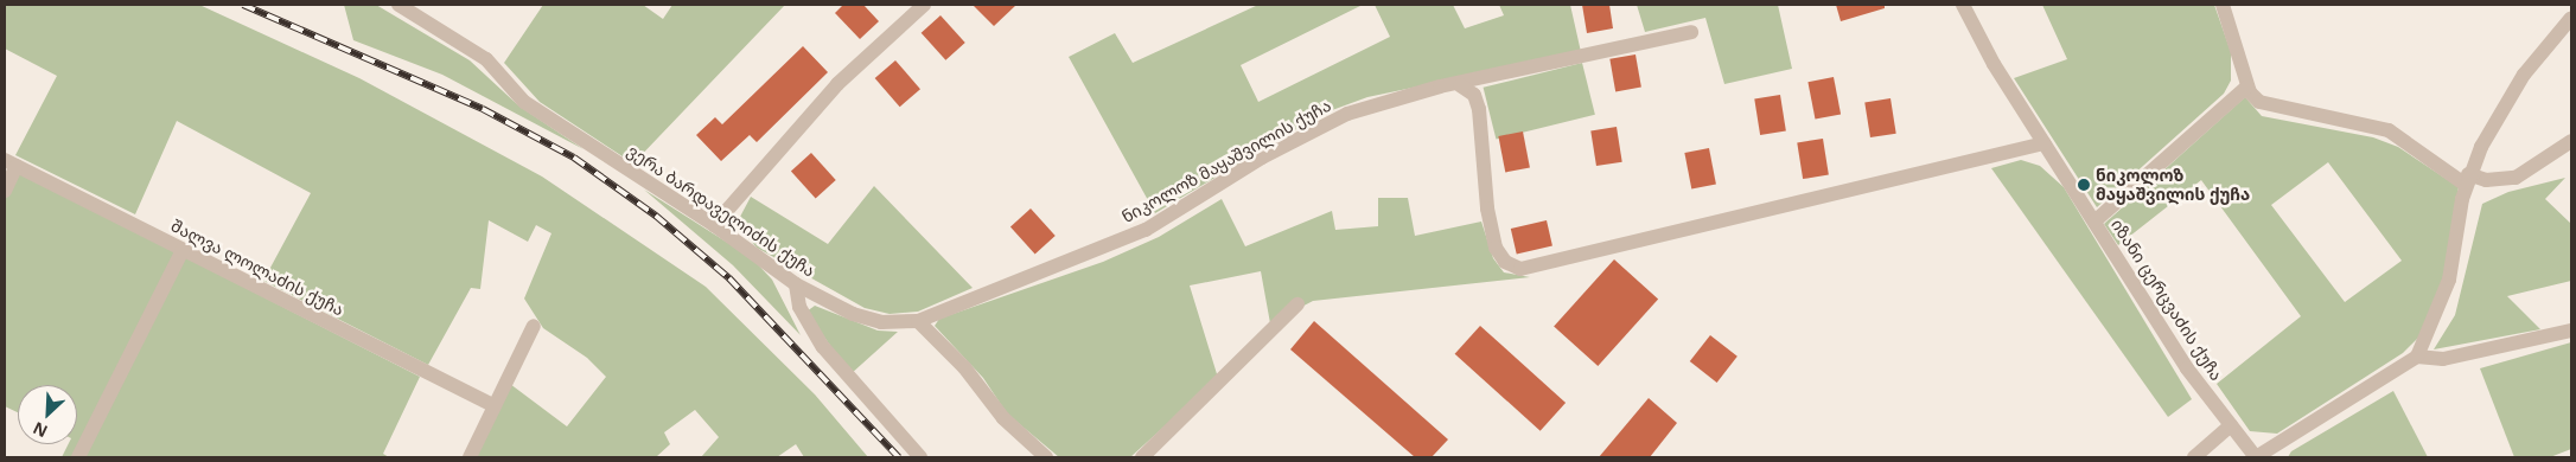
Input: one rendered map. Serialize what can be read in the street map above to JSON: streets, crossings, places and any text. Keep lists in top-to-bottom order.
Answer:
{
  "streets": {
    "street": [
      "ნიკოლოზ მაყაშვილის ქუჩა",
      "ვერა ბარდაველიძის ქუჩა",
      "შალვა ლოლაძის ქუჩა",
      "იზანი ცერცვაძის ქუჩა"
    ]
  },
  "crossings": [
    ["ნიკოლოზ მაყაშვილის ქუჩა", "ვერა ბარდაველიძის ქუჩა"]
  ],
  "places": ["ნიკოლოზ მაყაშვილის ქუჩა"],
  "north": "bottom left"
}
